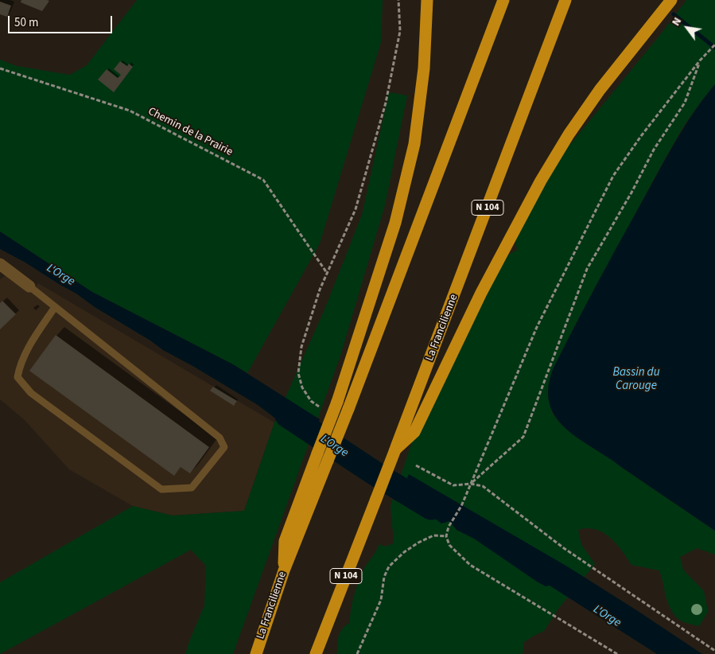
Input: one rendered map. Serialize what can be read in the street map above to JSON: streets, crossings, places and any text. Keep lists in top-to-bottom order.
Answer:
{
  "streets": {
    "highway": ["N 104", "La Francilienne"],
    "path": ["Chemin de la Prairie"]
  },
  "water": ["L'Orge", "Bassin du Carouge"],
  "scale_bar": "50 m",
  "north": "top left"
}
